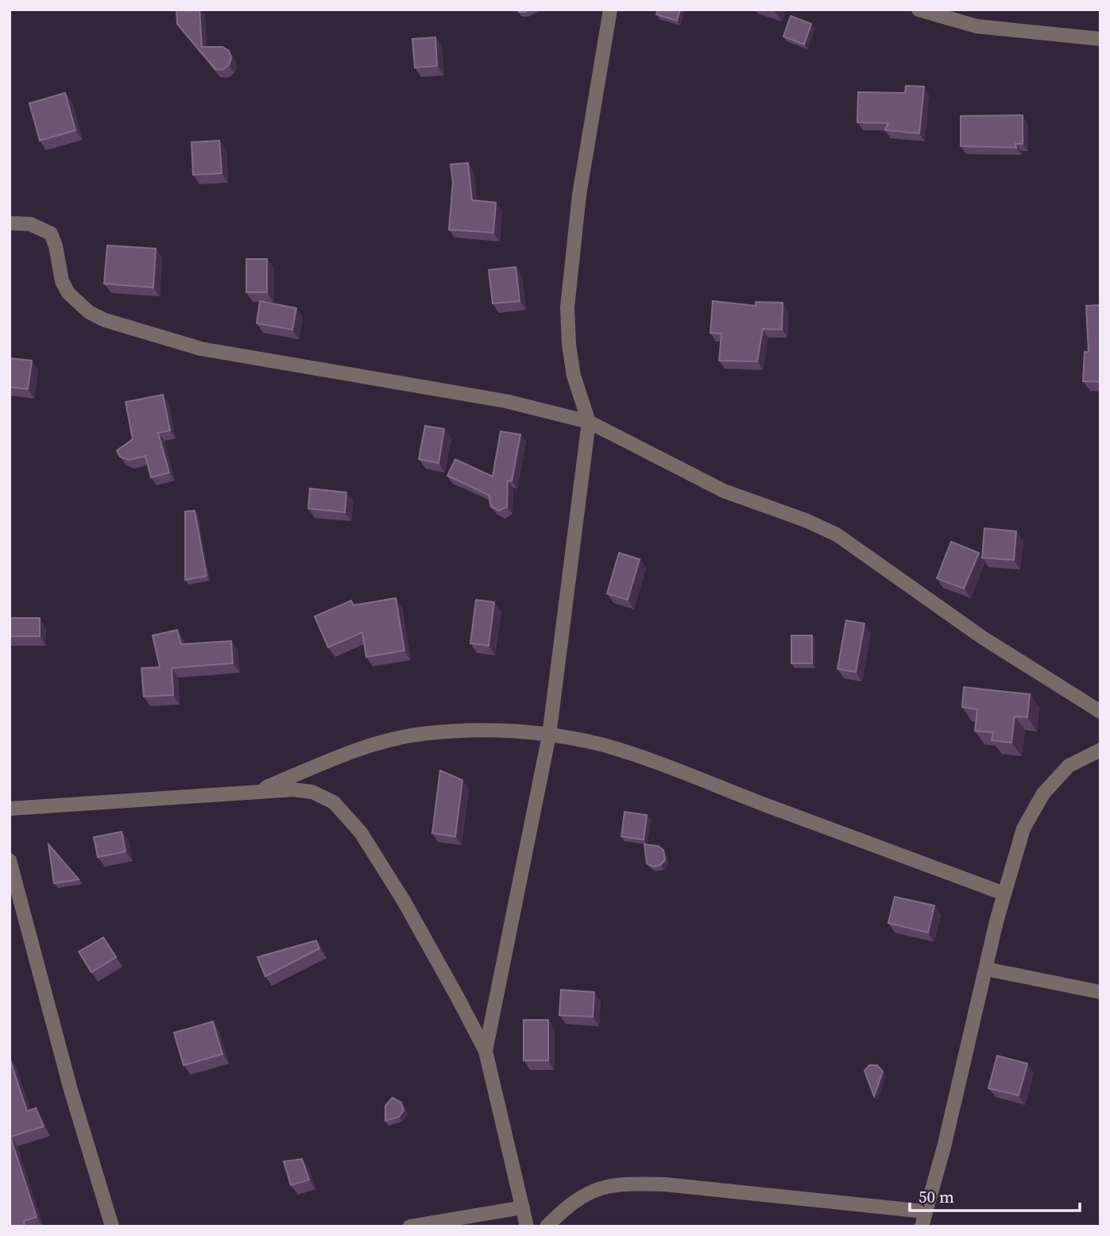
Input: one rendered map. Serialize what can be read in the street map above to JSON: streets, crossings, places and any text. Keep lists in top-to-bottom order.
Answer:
{
  "scale_bar": "50 m"
}
